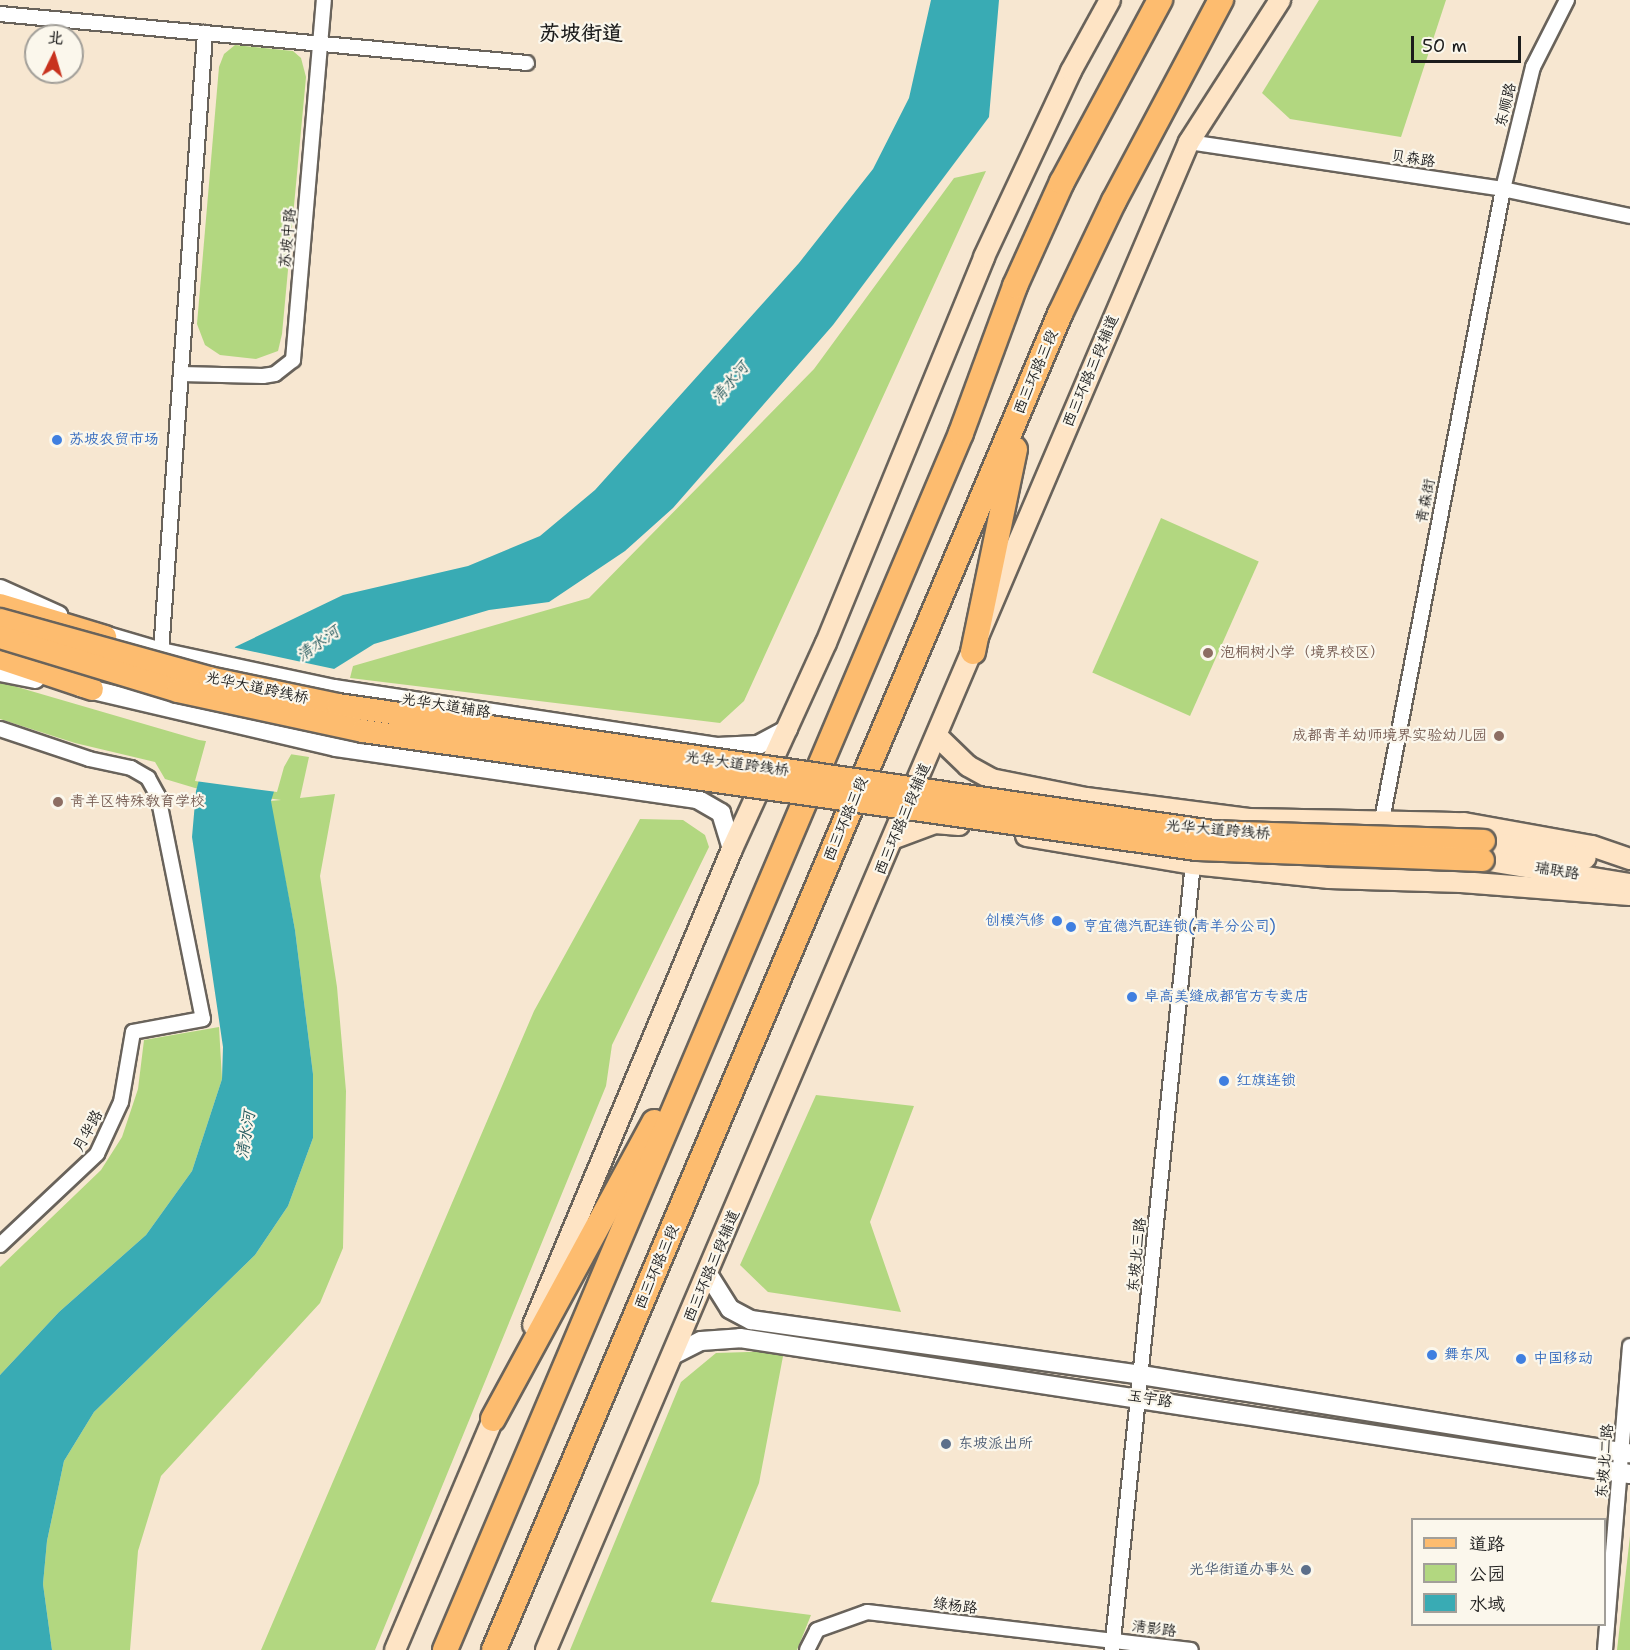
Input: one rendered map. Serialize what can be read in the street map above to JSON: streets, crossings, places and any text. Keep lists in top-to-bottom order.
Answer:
{
  "streets": {
    "highway": ["西三环路三段"],
    "main road": ["西三环路三段辅道", "光华大道跨线桥", "瑞联路"],
    "street": [
      "东顺路",
      "贝森路",
      "苏坡中路",
      "青森街",
      "光华大道辅路",
      "月华路",
      "东坡北三路",
      "玉宇路",
      "东坡北二路",
      "绿杨路",
      "清影路"
    ]
  },
  "crossings": [
    ["东顺路", "贝森路"],
    ["东顺路", "青森街"],
    ["贝森路", "西三环路三段辅道"],
    ["贝森路", "青森街"],
    ["西三环路三段辅道", "玉宇路"],
    ["光华大道跨线桥", "瑞联路"],
    ["东坡北三路", "玉宇路"],
    ["东坡北三路", "绿杨路"],
    ["东坡北三路", "清影路"],
    ["玉宇路", "东坡北二路"],
    ["绿杨路", "清影路"]
  ],
  "districts": ["苏坡街道"],
  "water": ["清水河"],
  "places": [
    "苏坡农贸市场",
    "泡桐树小学（境界校区）",
    "成都青羊幼师境界实验幼儿园",
    "青羊区特殊教育学校",
    "创模汽修",
    "亨宜德汽配连锁(青羊分公司)",
    "卓高美缝成都官方专卖店",
    "红旗连锁",
    "舞东风",
    "中国移动",
    "东坡派出所",
    "光华街道办事处"
  ],
  "legend": ["道路", "公园", "水域"],
  "scale_bar": "50 m",
  "north": "top"
}
